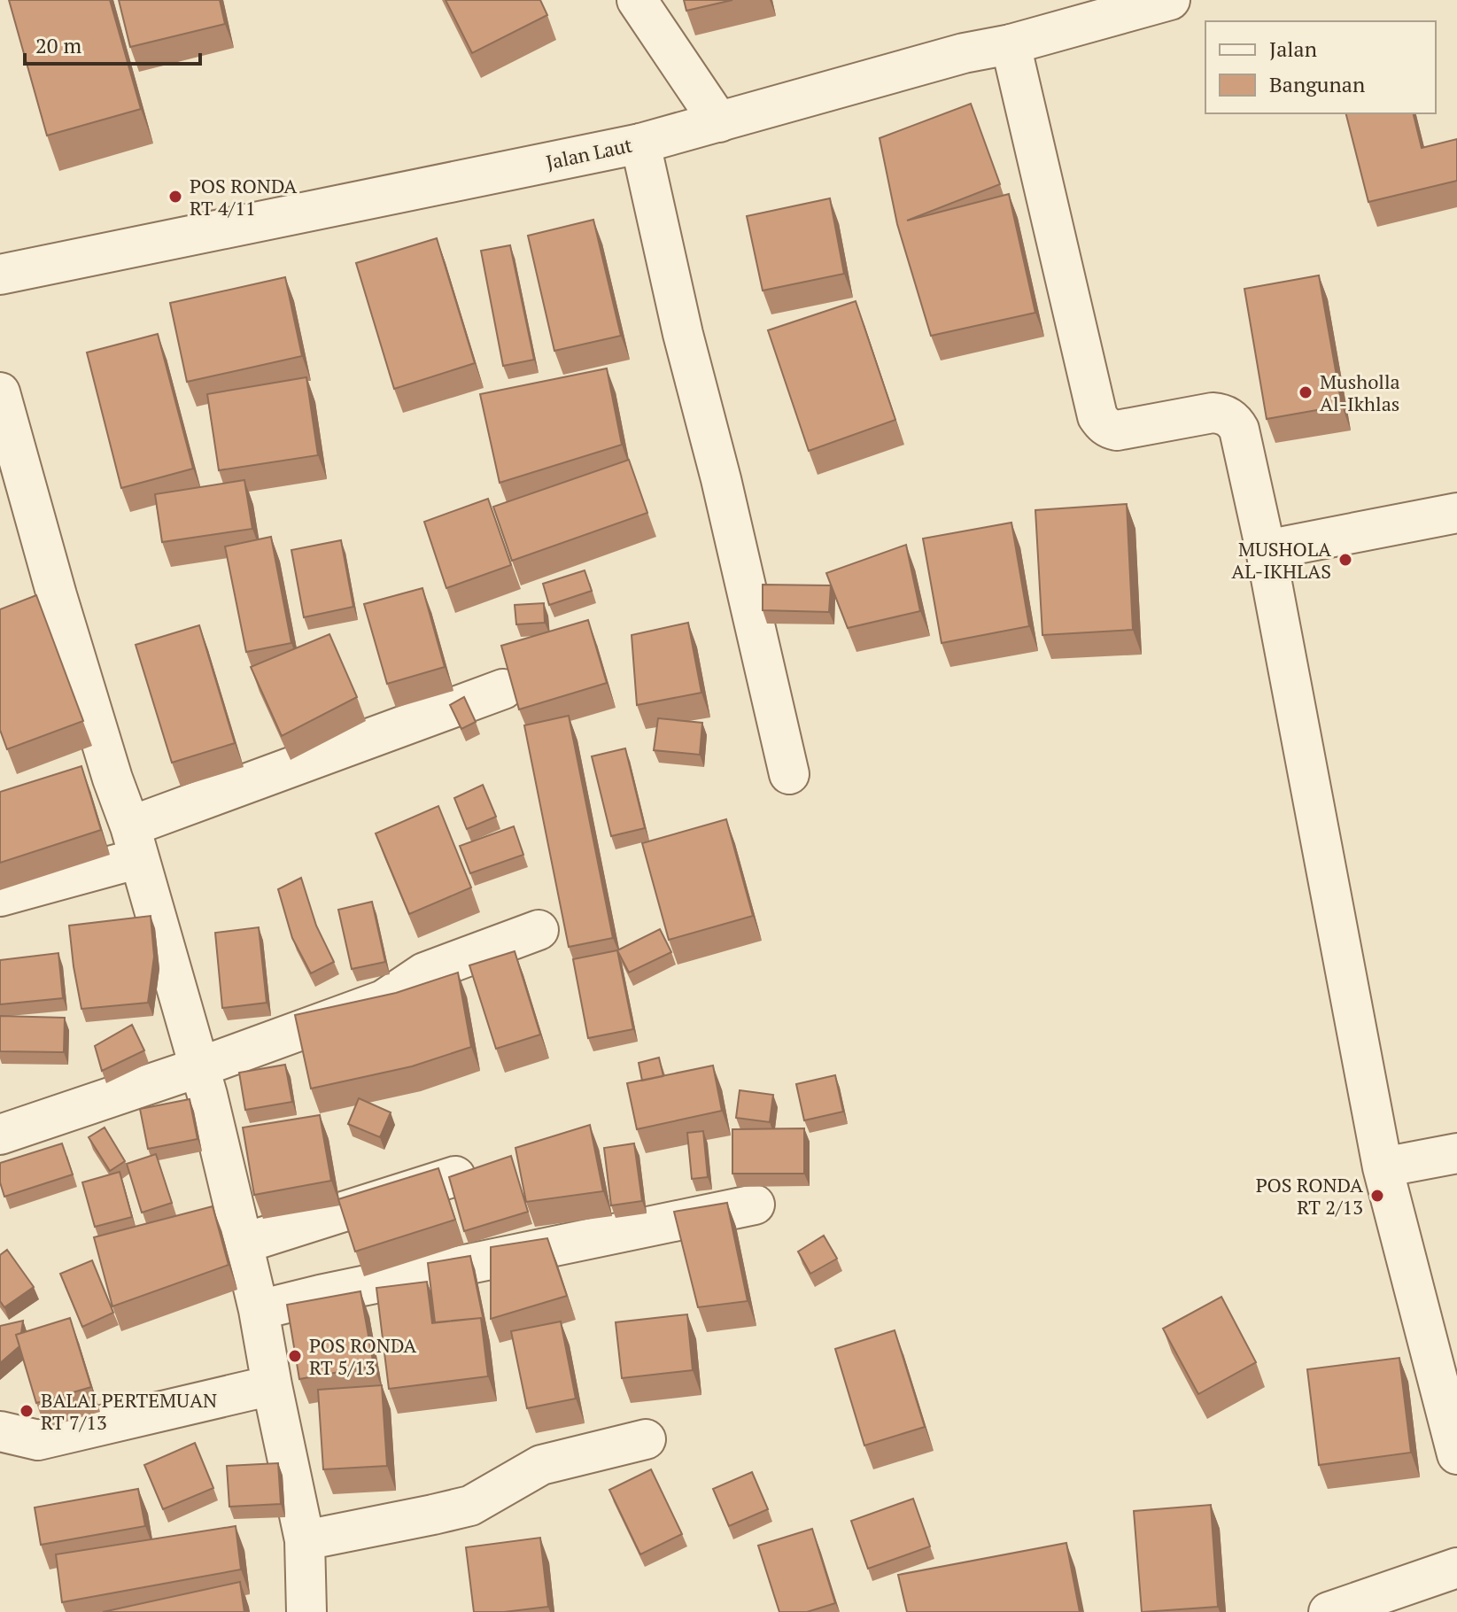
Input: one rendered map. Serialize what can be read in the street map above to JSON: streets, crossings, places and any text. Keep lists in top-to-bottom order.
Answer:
{
  "streets": {
    "street": ["Jalan Laut"]
  },
  "places": [
    "POS RONDA RT 4/11",
    "Musholla Al-Ikhlas",
    "MUSHOLA AL-IKHLAS",
    "POS RONDA RT 2/13",
    "POS RONDA RT 5/13",
    "BALAI PERTEMUAN RT 7/13"
  ],
  "legend": ["Jalan", "Bangunan"],
  "scale_bar": "20 m"
}
